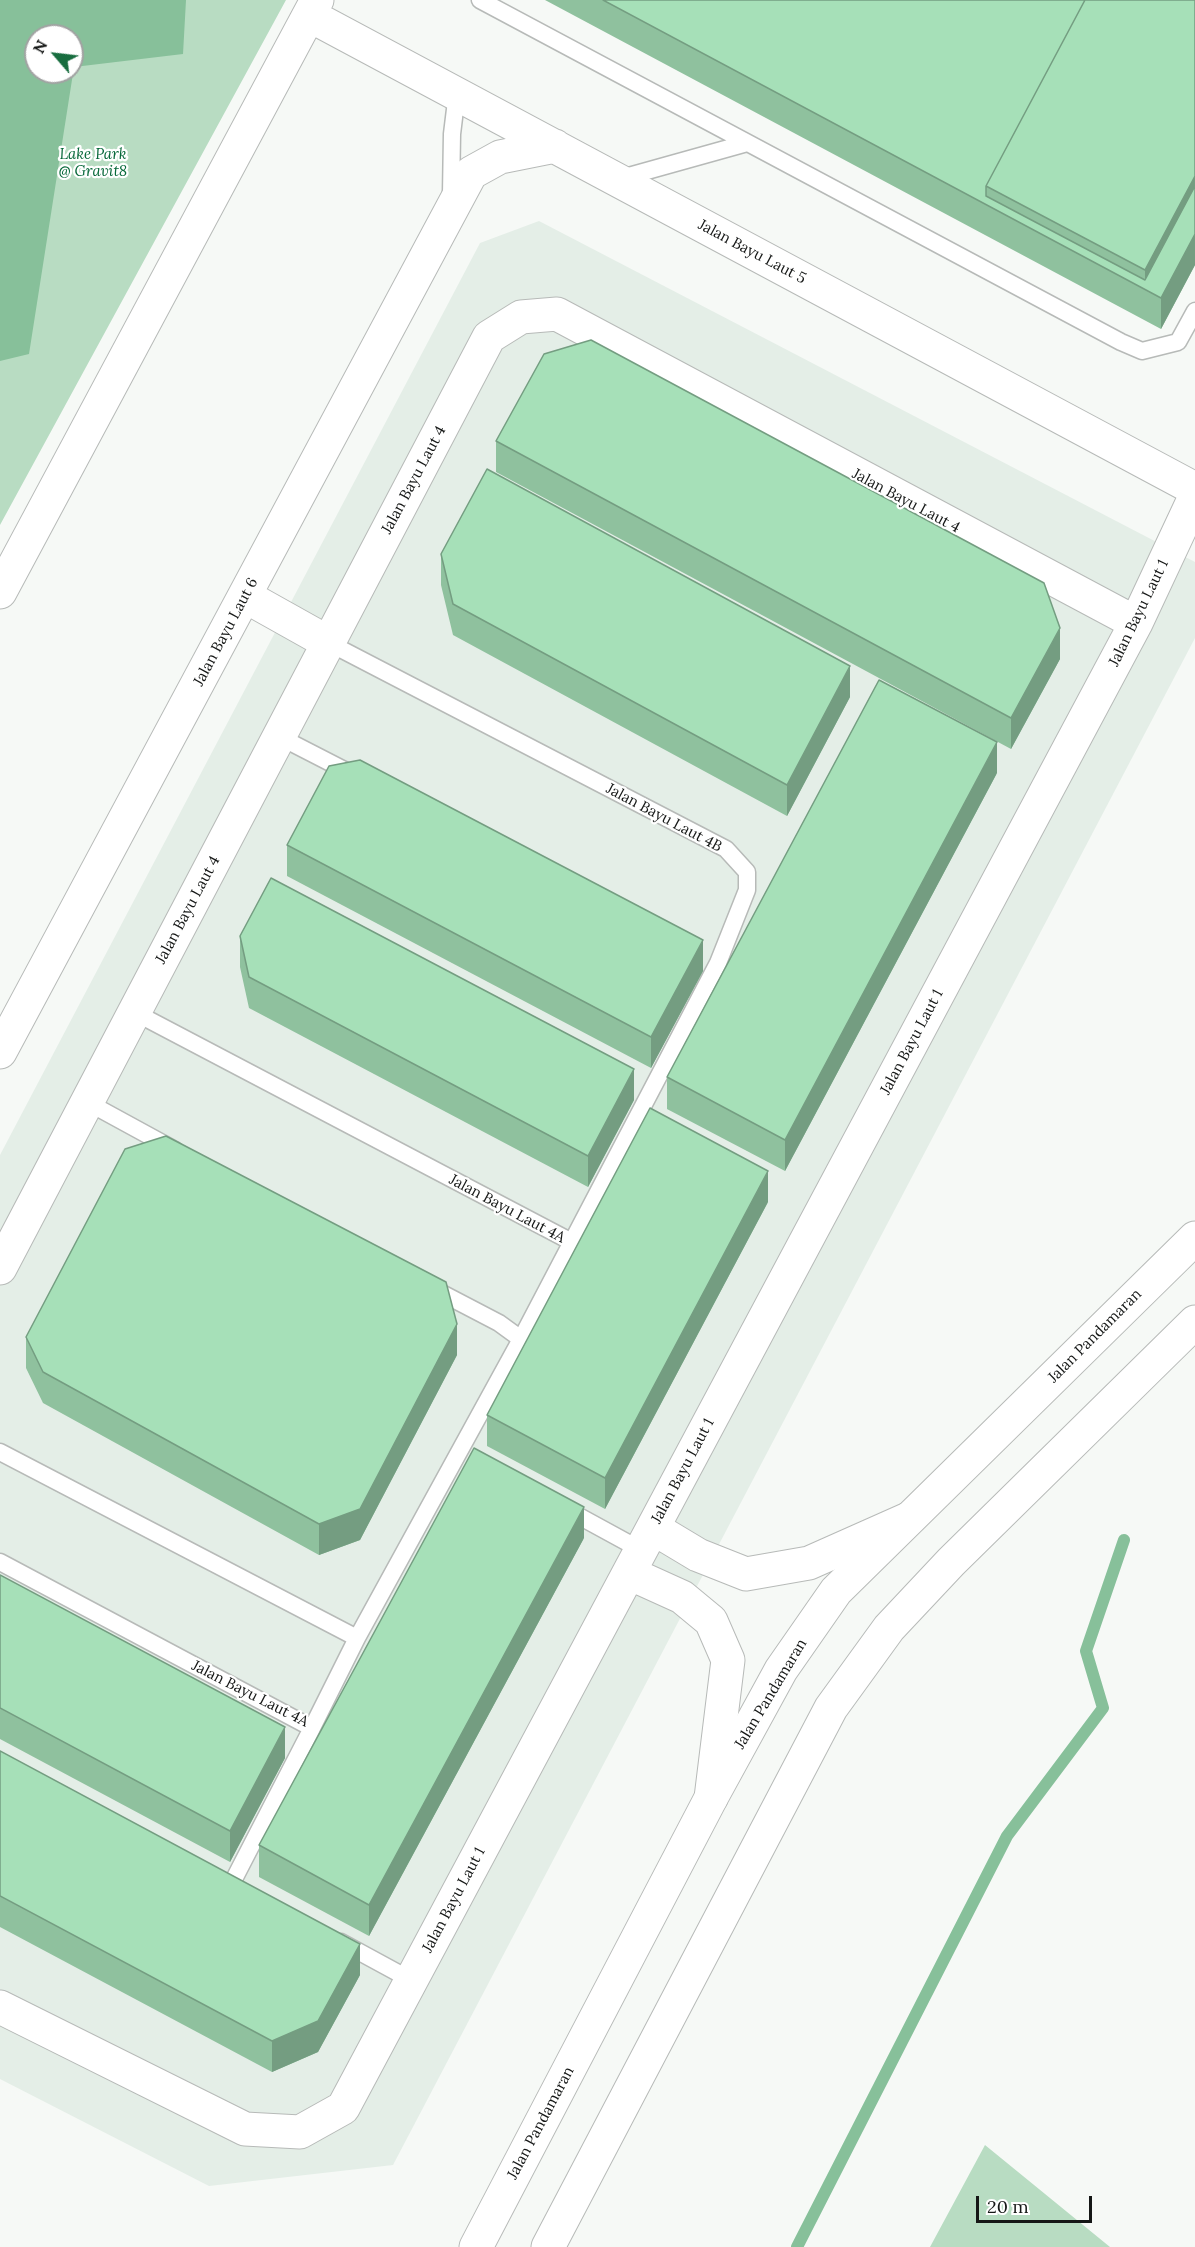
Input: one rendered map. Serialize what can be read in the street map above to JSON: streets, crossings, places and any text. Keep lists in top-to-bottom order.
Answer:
{
  "streets": {
    "street": [
      "Jalan Bayu Laut 5",
      "Jalan Bayu Laut 4",
      "Jalan Bayu Laut 1",
      "Jalan Bayu Laut 6",
      "Jalan Bayu Laut 4B",
      "Jalan Pandamaran"
    ],
    "lane": ["Jalan Bayu Laut 4A"]
  },
  "crossings": [
    ["Jalan Bayu Laut 5", "Jalan Bayu Laut 6"],
    ["Jalan Bayu Laut 4", "Jalan Bayu Laut 1"],
    ["Jalan Bayu Laut 4", "Jalan Bayu Laut 4B"],
    ["Jalan Bayu Laut 4", "Jalan Bayu Laut 4A"],
    ["Jalan Bayu Laut 6", "Jalan Bayu Laut 4B"],
    ["Jalan Bayu Laut 4B", "Jalan Bayu Laut 4A"]
  ],
  "parks": ["Lake Park @ Gravit8"],
  "scale_bar": "20 m",
  "north": "top left"
}
